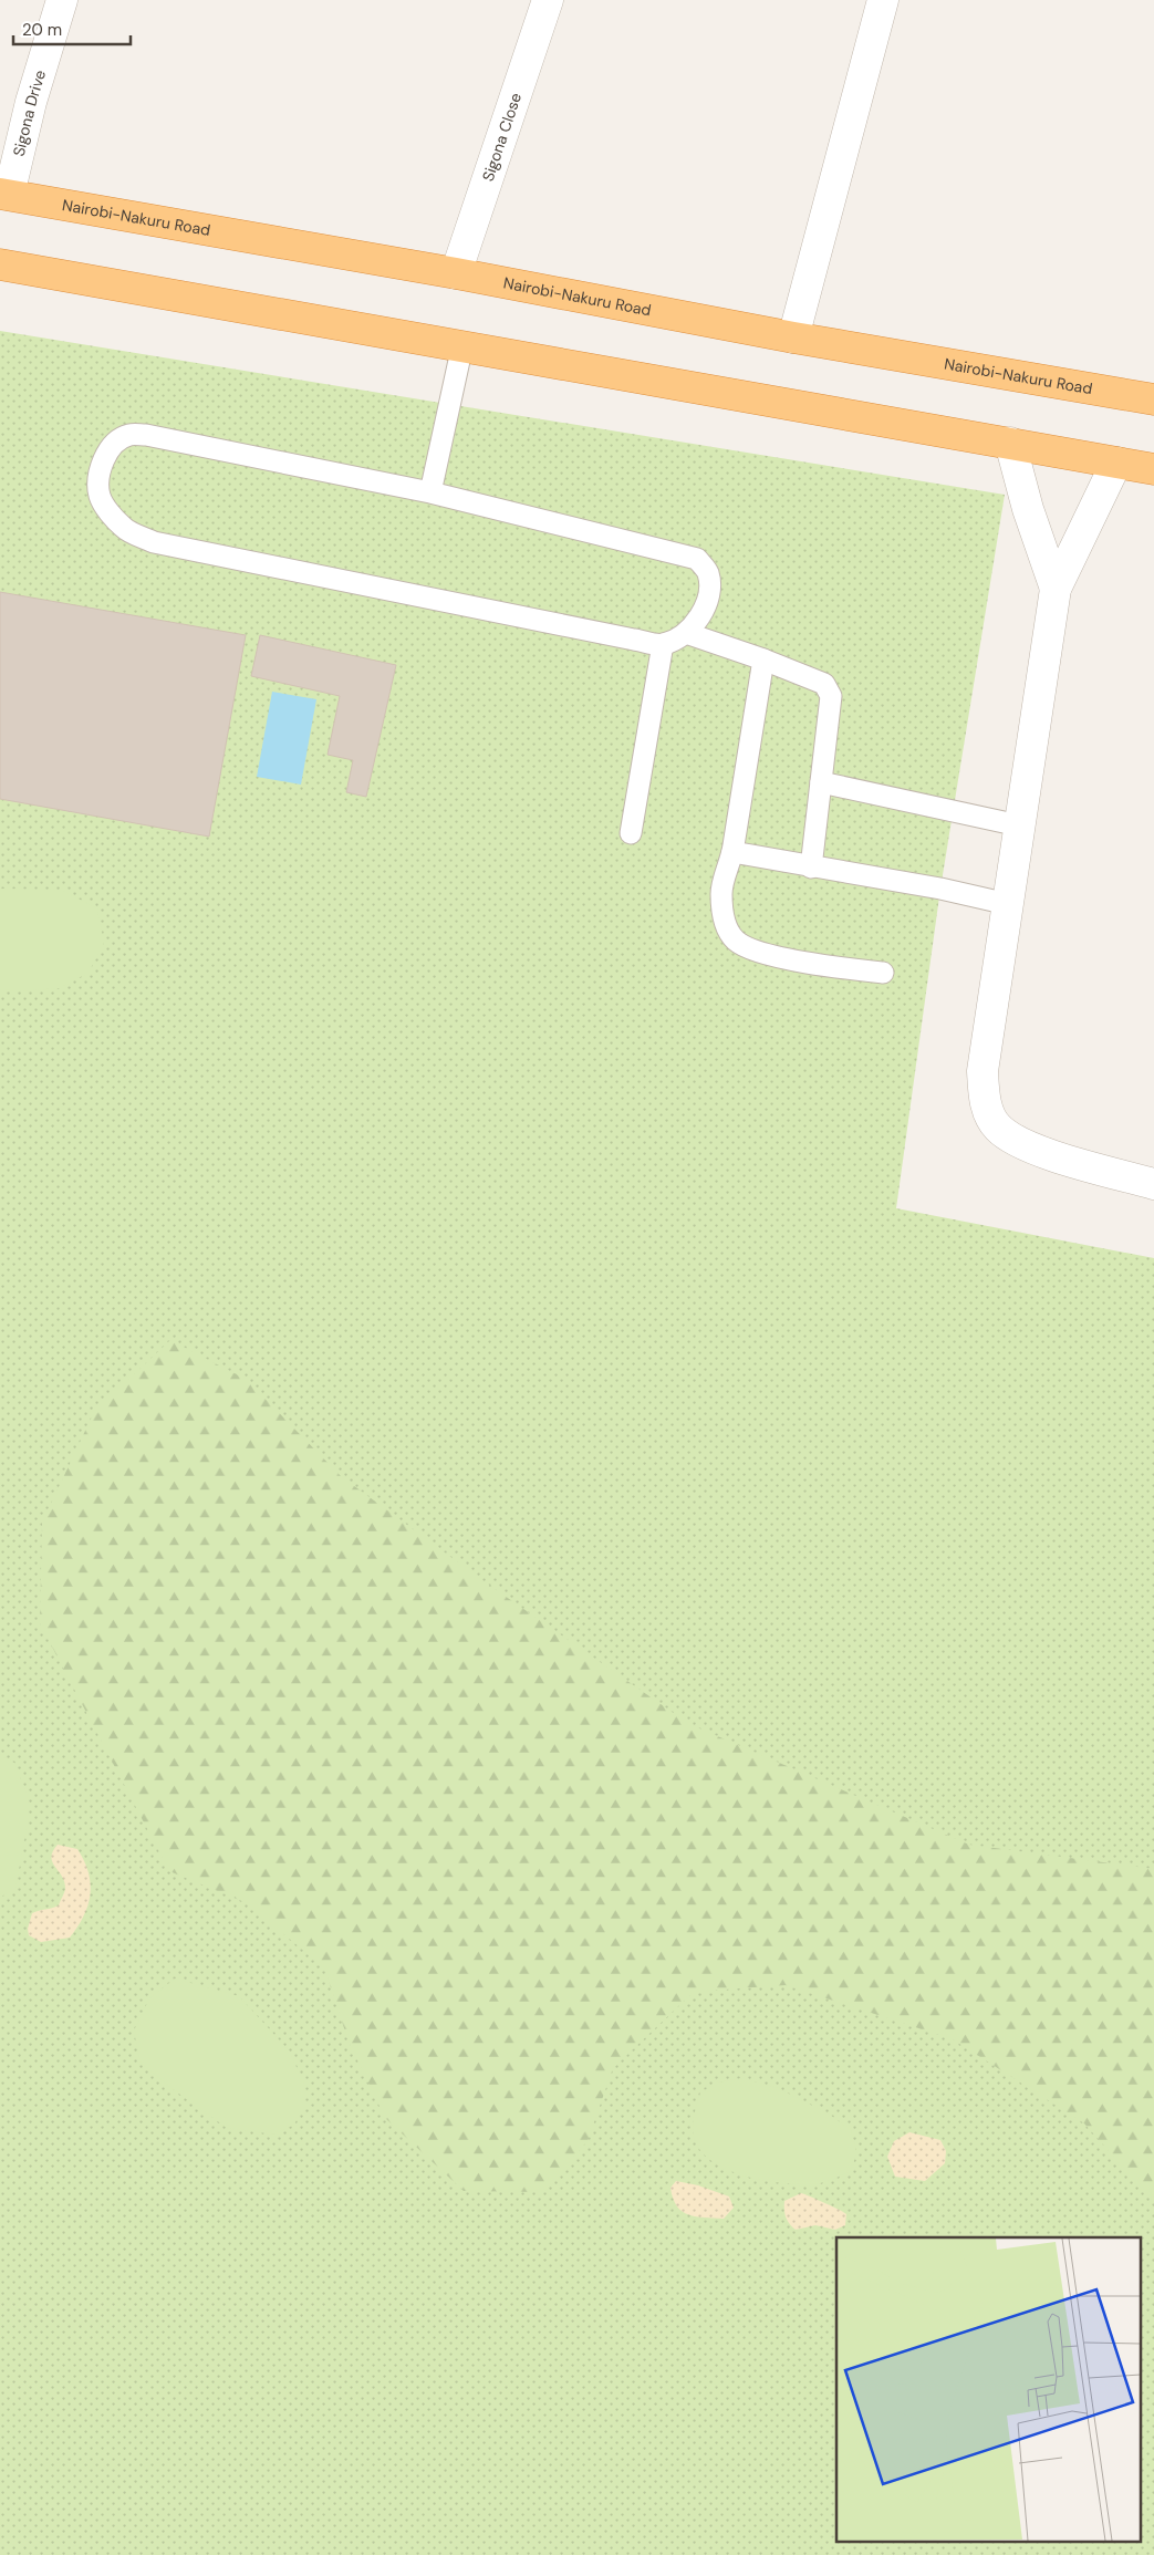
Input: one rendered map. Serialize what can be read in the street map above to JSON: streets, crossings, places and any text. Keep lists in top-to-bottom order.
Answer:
{
  "streets": {
    "highway": ["Nairobi-Nakuru Road"],
    "street": ["Sigona Drive", "Sigona Close"]
  },
  "crossings": [
    ["Sigona Drive", "Nairobi-Nakuru Road"],
    ["Sigona Close", "Nairobi-Nakuru Road"]
  ],
  "scale_bar": "20 m"
}
